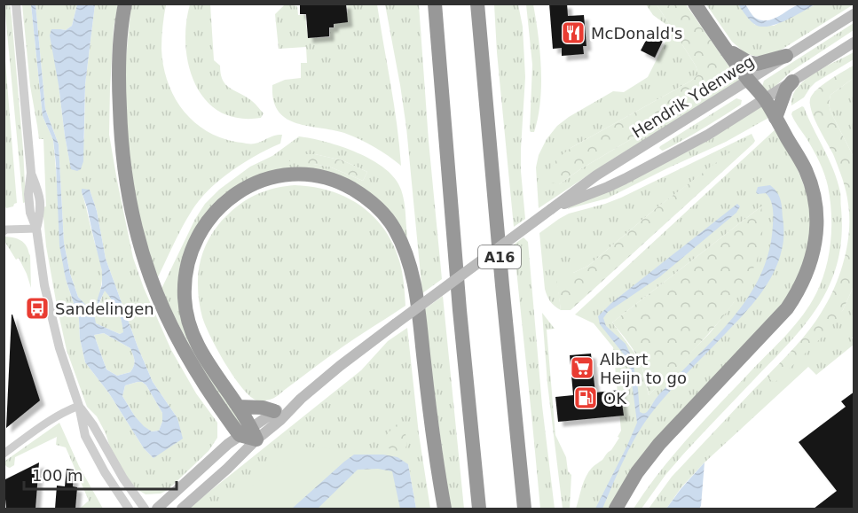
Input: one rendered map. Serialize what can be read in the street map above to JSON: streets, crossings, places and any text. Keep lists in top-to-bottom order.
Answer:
{
  "streets": {
    "highway": ["A16"],
    "main road": ["Hendrik Ydenweg"]
  },
  "places": {
    "restaurant": ["McDonald's"],
    "bus stop": ["Sandelingen"],
    "supermarket": ["Albert Heijn to go"],
    "fuel station": ["OK"]
  },
  "scale_bar": "100 m"
}
